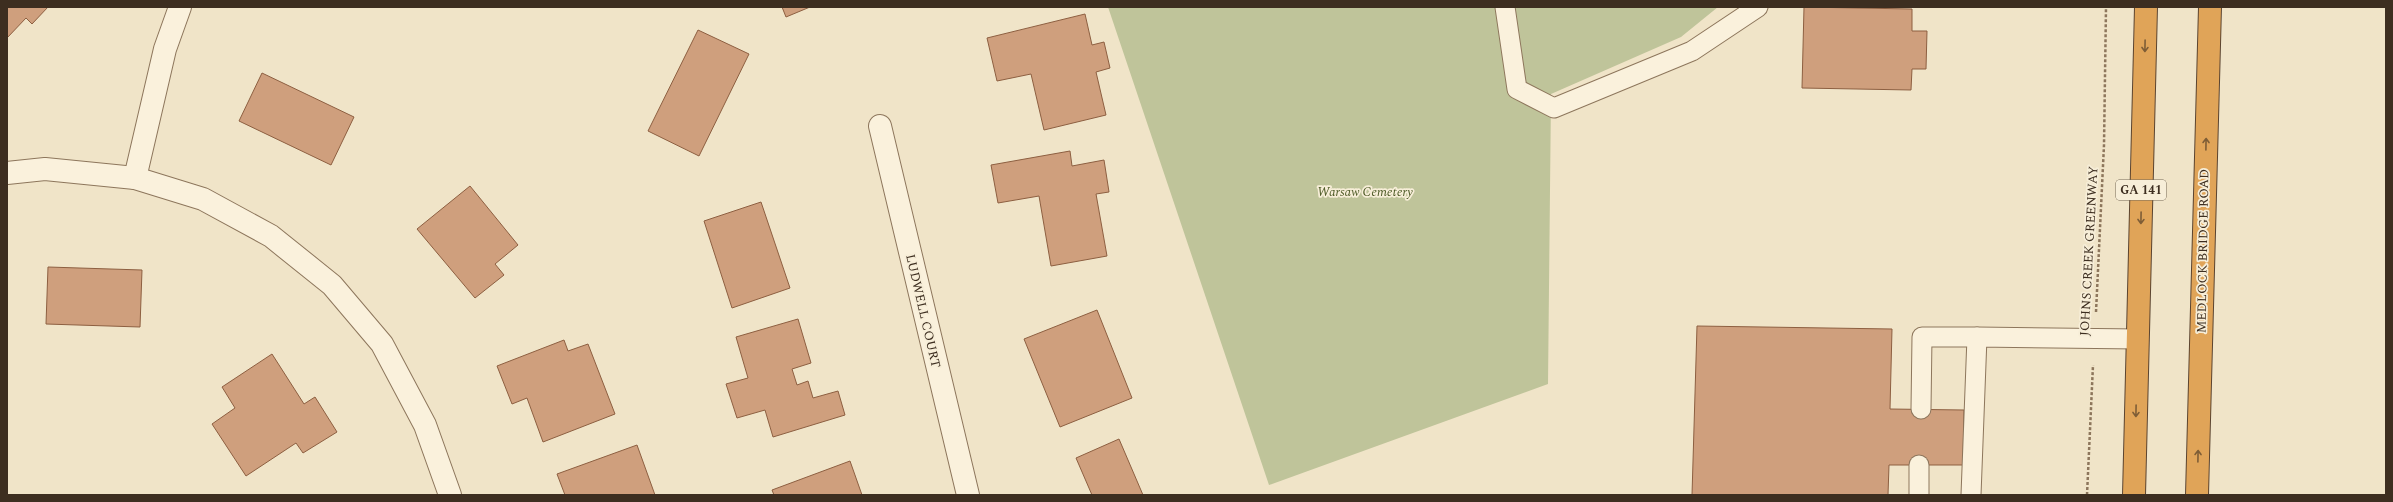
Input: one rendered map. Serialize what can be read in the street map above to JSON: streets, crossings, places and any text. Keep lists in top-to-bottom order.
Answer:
{
  "streets": {
    "highway": ["GA 141", "MEDLOCK BRIDGE ROAD"],
    "street": ["LUDWELL COURT"],
    "path": ["JOHNS CREEK GREENWAY"]
  },
  "parks": ["Warsaw Cemetery"]
}
